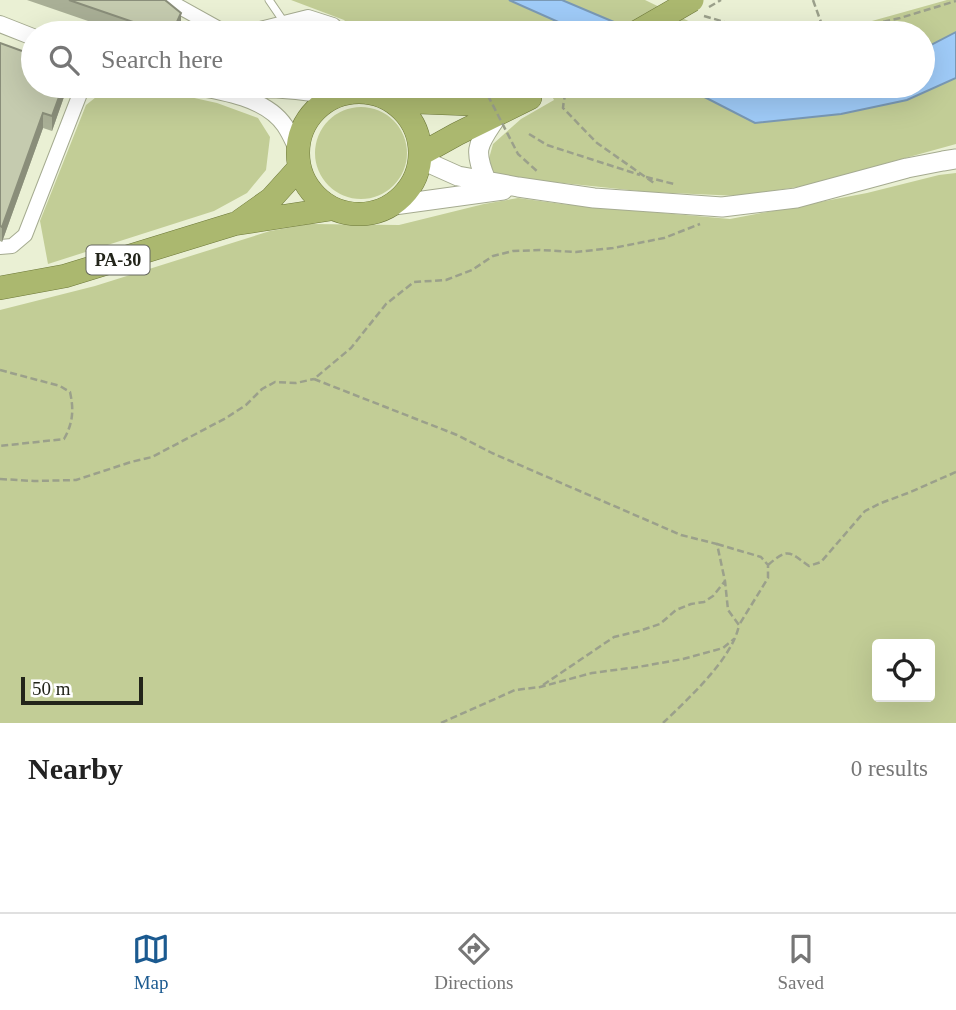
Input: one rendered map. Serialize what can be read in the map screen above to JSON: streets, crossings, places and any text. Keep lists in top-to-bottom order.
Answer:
{
  "streets": {
    "highway": ["PA-30"]
  },
  "scale_bar": "50 m",
  "page": {
    "search": "Search here",
    "scale": "50 m",
    "heading": ["Nearby", "0 results"],
    "nav": ["Map", "Directions", "Saved"]
  }
}
